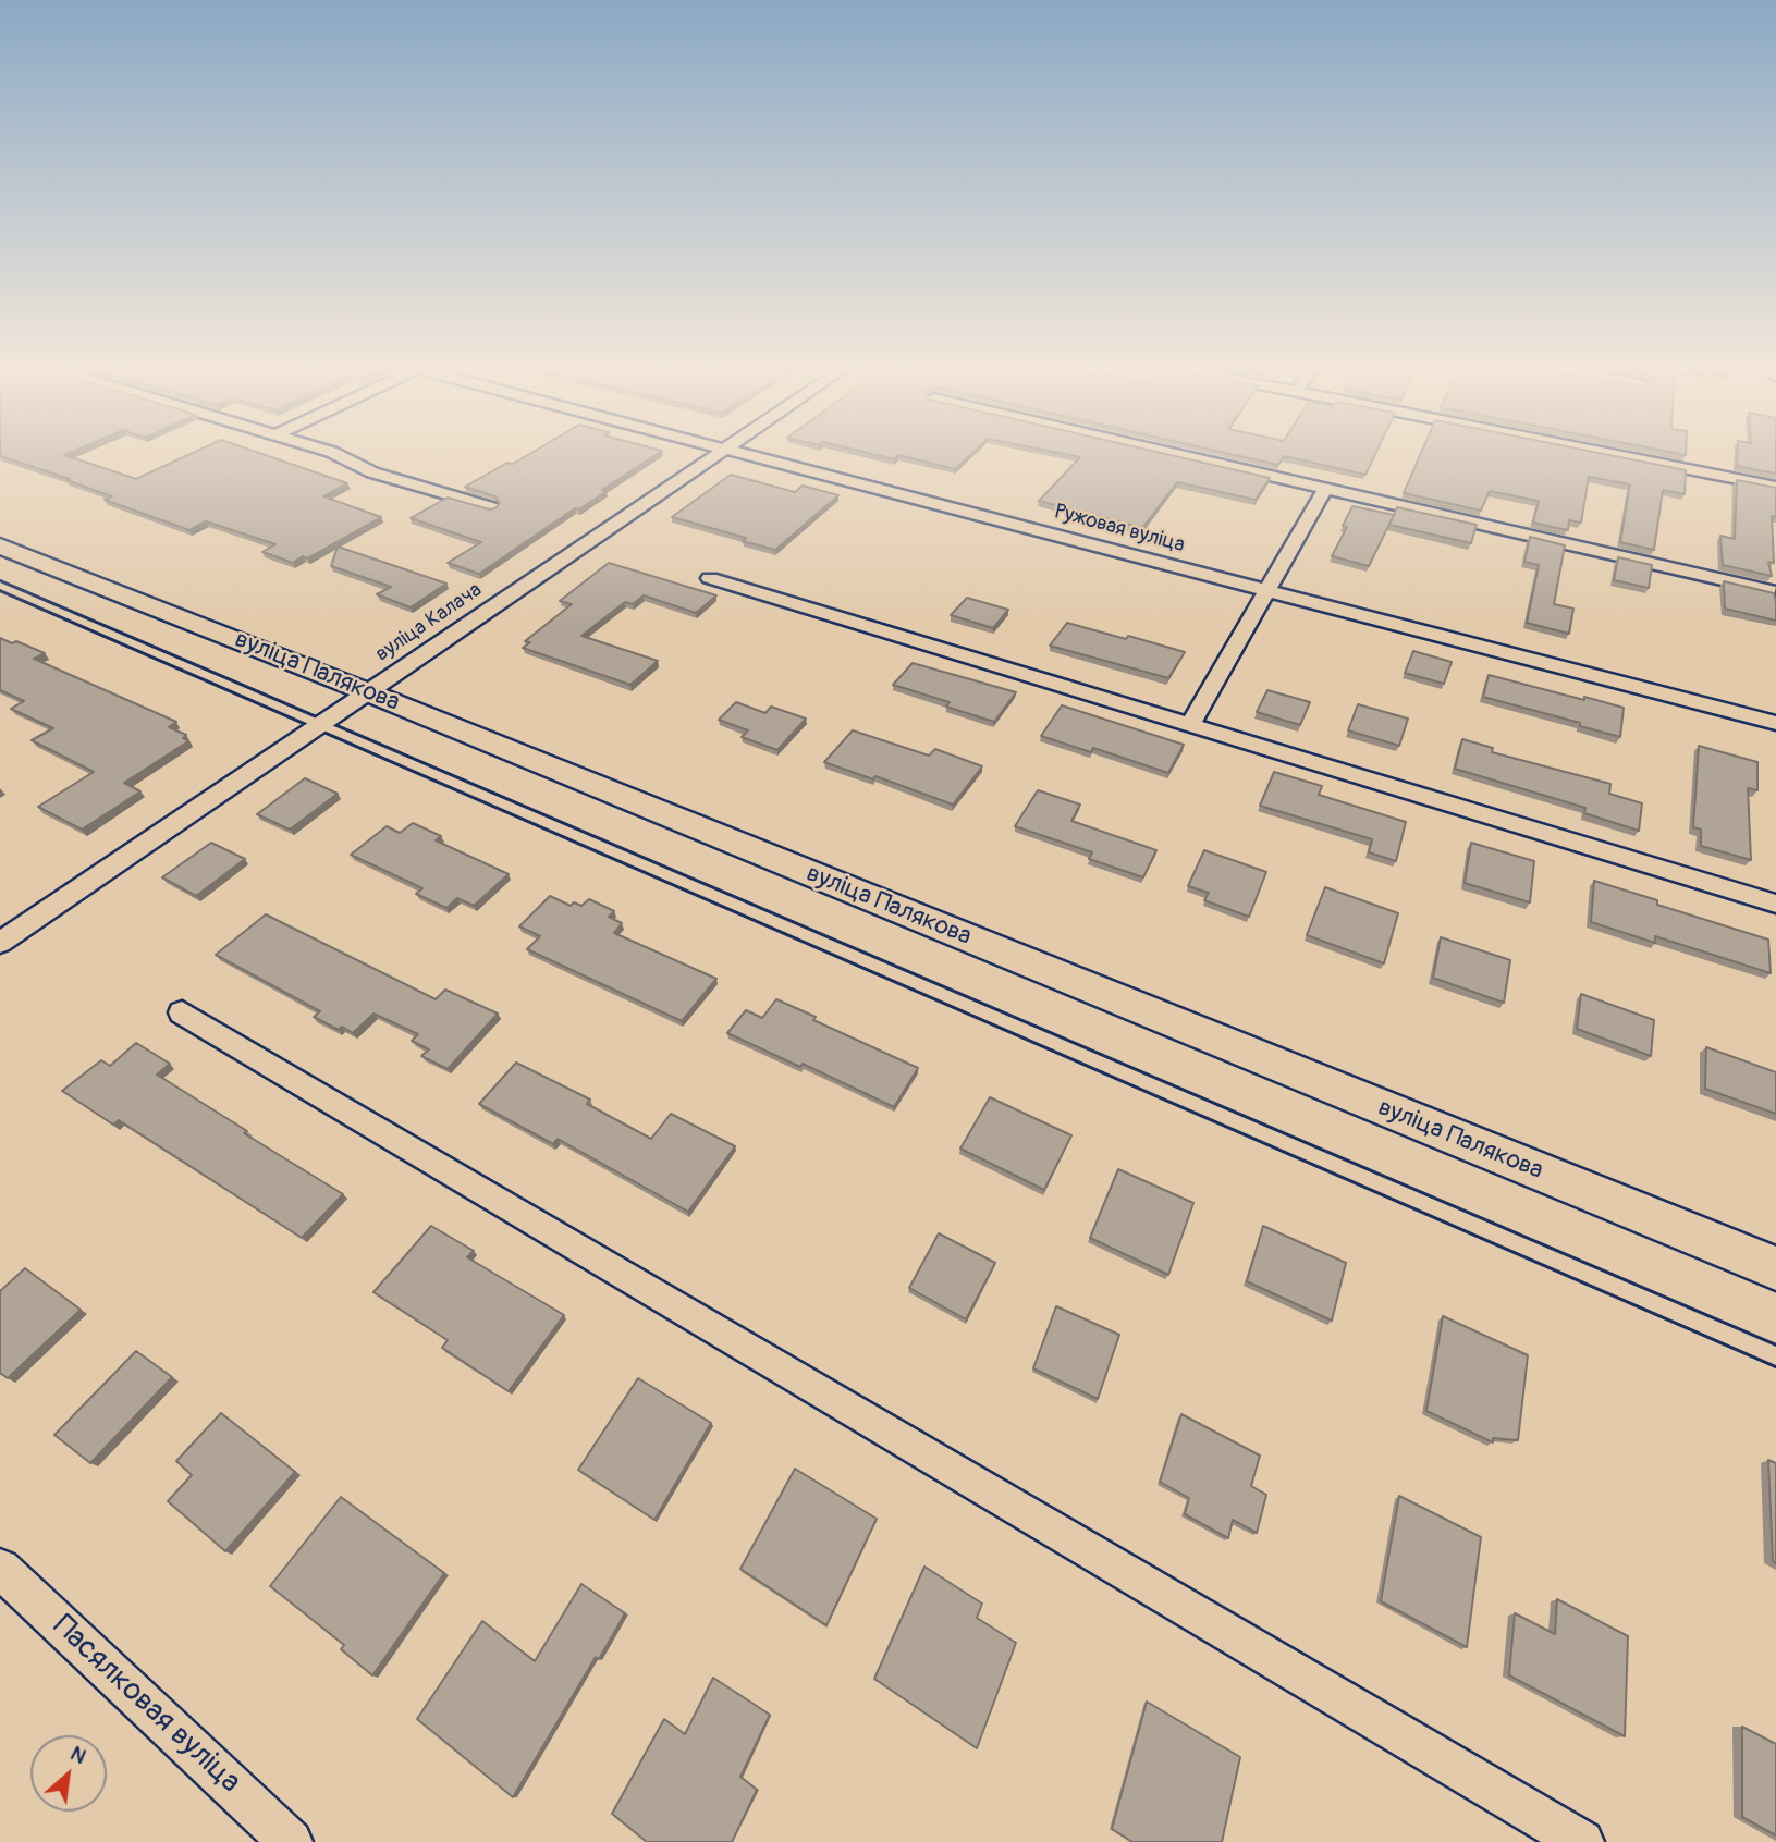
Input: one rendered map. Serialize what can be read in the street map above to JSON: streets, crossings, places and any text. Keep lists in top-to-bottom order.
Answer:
{
  "streets": {
    "street": [
      "Ружовая вуліца",
      "вуліца Калача",
      "вуліца Палякова",
      "Пасялковая вуліца"
    ]
  },
  "crossings": [
    ["вуліца Калача", "вуліца Палякова"]
  ],
  "north": "top right"
}
